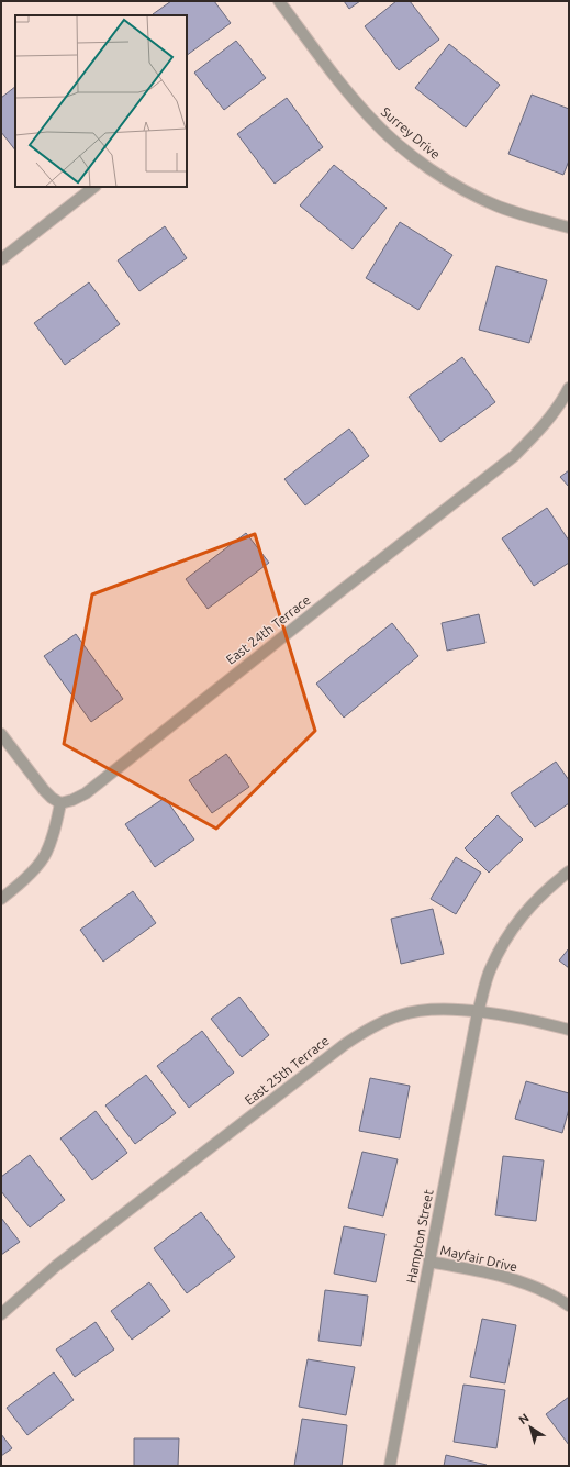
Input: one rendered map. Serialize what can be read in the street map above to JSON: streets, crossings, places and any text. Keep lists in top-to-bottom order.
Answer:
{
  "streets": {
    "street": [
      "Surrey Drive",
      "East 24th Terrace",
      "East 25th Terrace",
      "Hampton Street",
      "Mayfair Drive"
    ]
  },
  "crossings": [
    ["East 25th Terrace", "Hampton Street"],
    ["Hampton Street", "Mayfair Drive"]
  ],
  "north": "top left"
}
